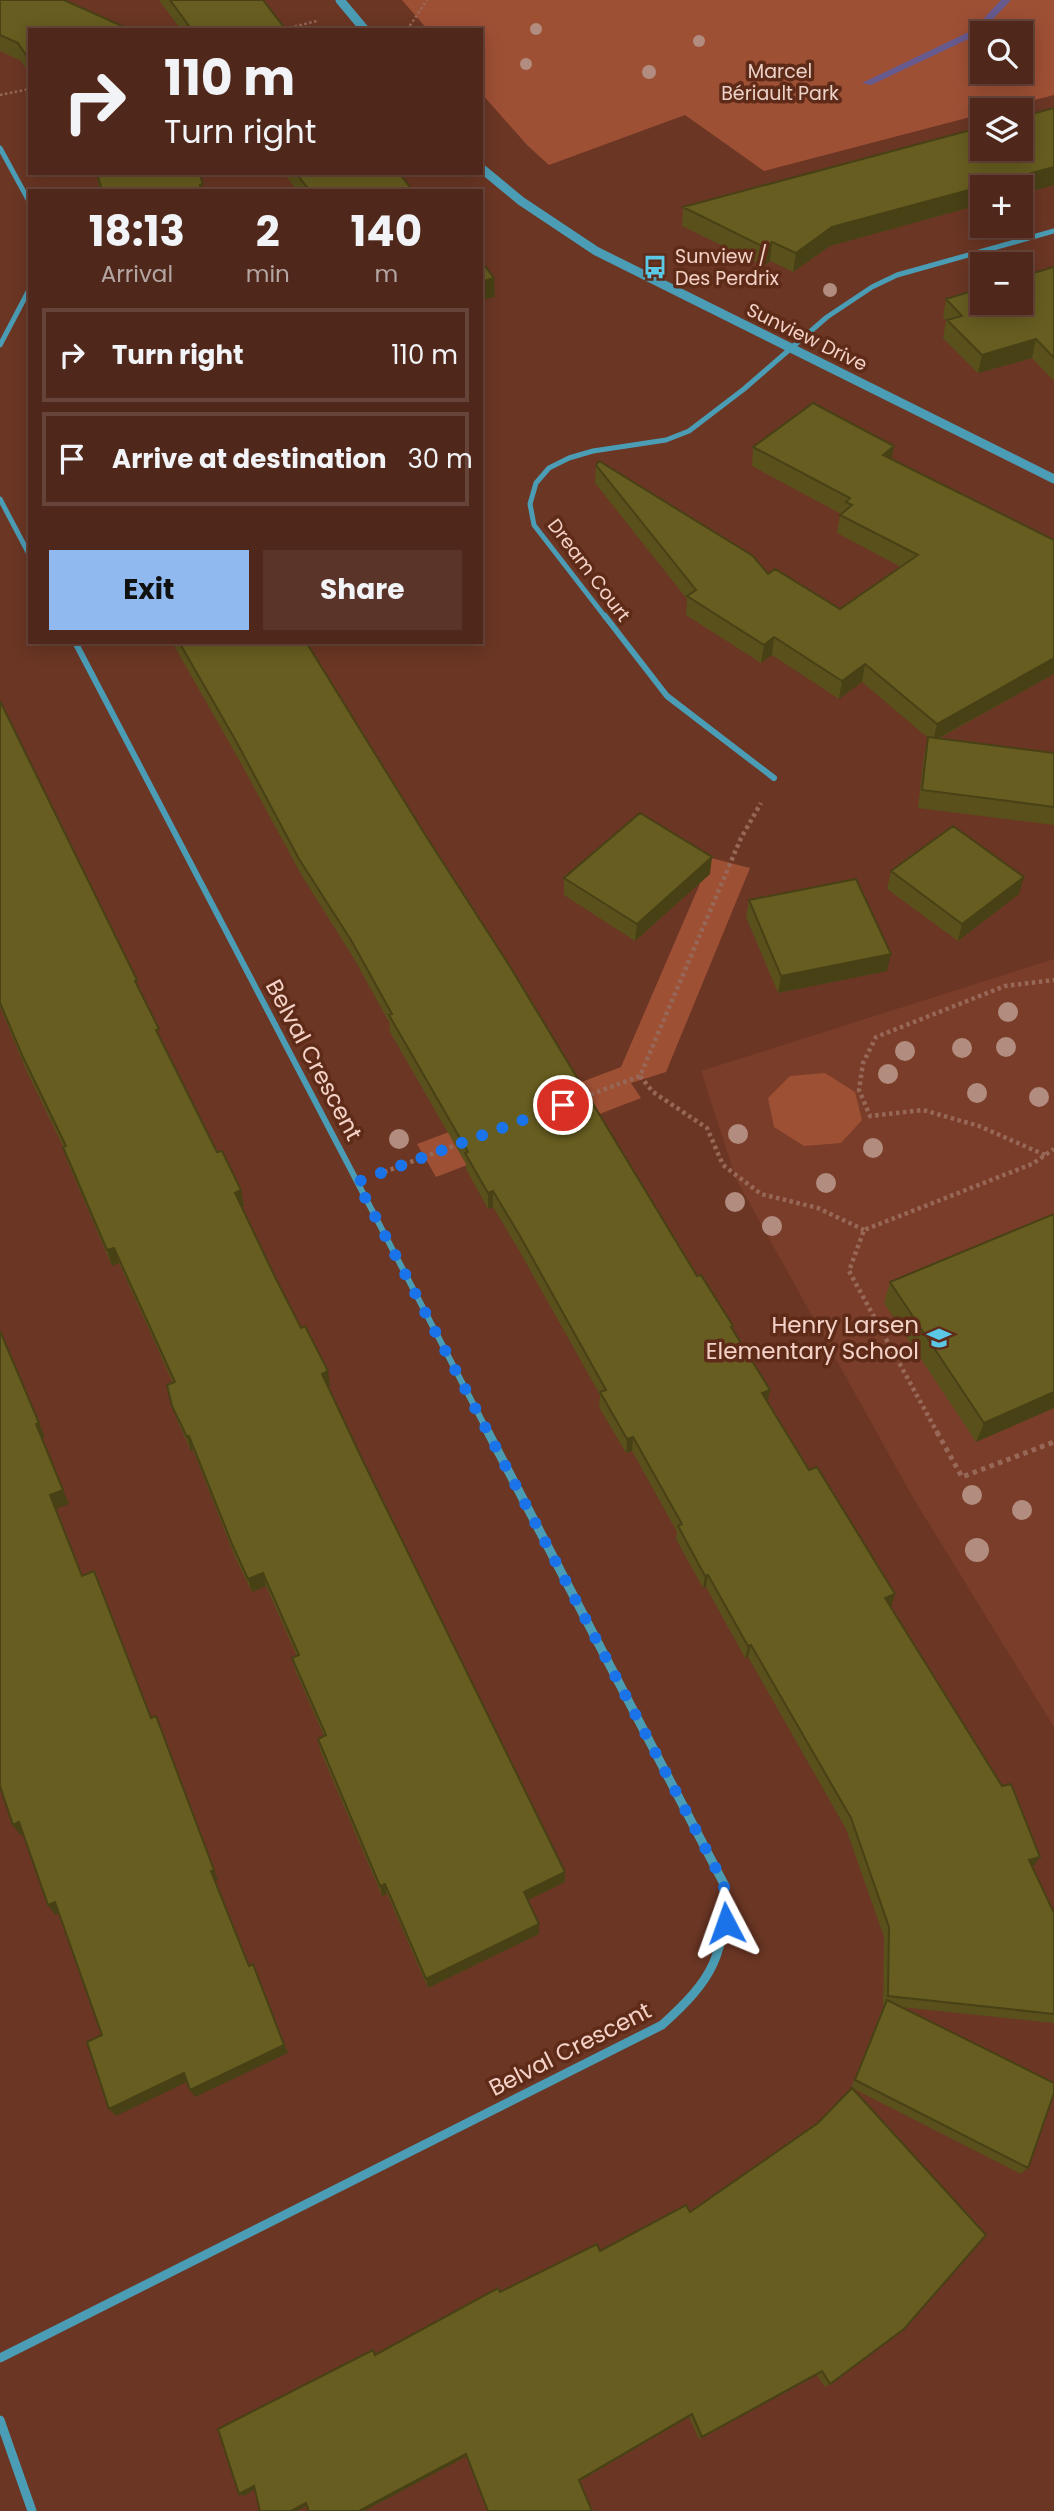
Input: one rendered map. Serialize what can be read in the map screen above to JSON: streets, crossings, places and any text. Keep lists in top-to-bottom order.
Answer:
{
  "streets": {
    "street": ["Sunview Drive", "Dream Court", "Belval Crescent"]
  },
  "crossings": [
    ["Sunview Drive", "Dream Court"]
  ],
  "parks": ["Marcel Bériault Park"],
  "places": {
    "bus stop": ["Sunview / Des Perdrix"],
    "school or university": ["Henry Larsen Elementary School"]
  },
  "page": {
    "map_buttons": ["+", "−"],
    "turn": ["110 m", "Turn right"],
    "eta": [
      "18:13",
      "Arrival",
      "2",
      "min",
      "140",
      "m"
    ],
    "list": [
      {
        "name": "Turn right",
        "value": "110 m"
      },
      {
        "name": "Arrive at destination",
        "value": "30 m"
      }
    ],
    "buttons": ["Exit", "Share"]
  }
}
